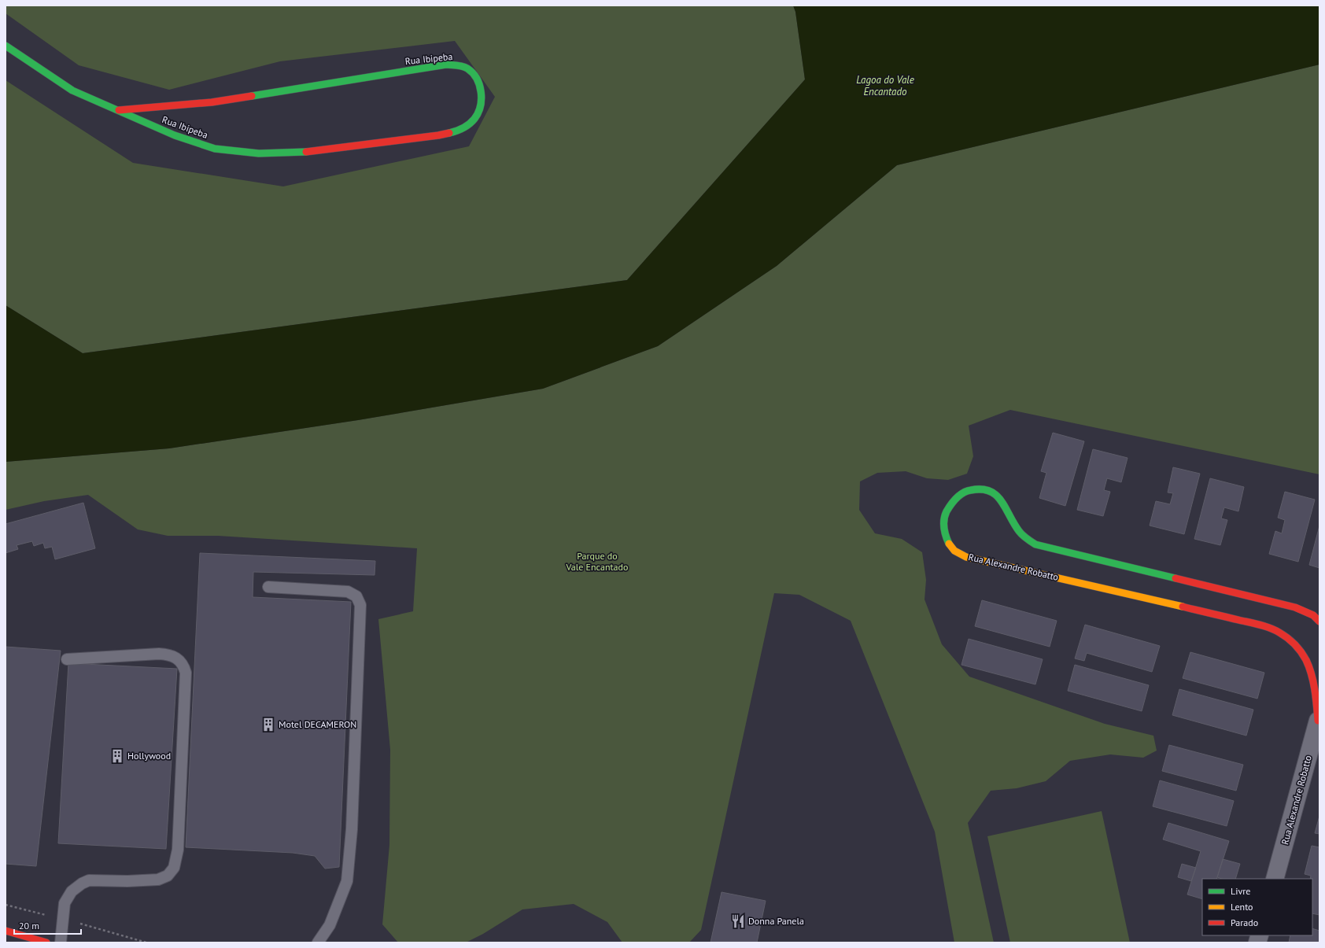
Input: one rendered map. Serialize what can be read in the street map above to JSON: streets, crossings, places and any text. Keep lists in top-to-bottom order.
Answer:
{
  "streets": {
    "street": ["Rua Ibipeba", "Rua Alexandre Robatto"]
  },
  "water": ["Lagoa do Vale Encantado"],
  "parks": ["Parque do Vale Encantado"],
  "places": {
    "building": ["Motel DECAMERON", "Hollywood"],
    "restaurant": ["Donna Panela"]
  },
  "legend": ["Livre", "Lento", "Parado"],
  "scale_bar": "20 m"
}
